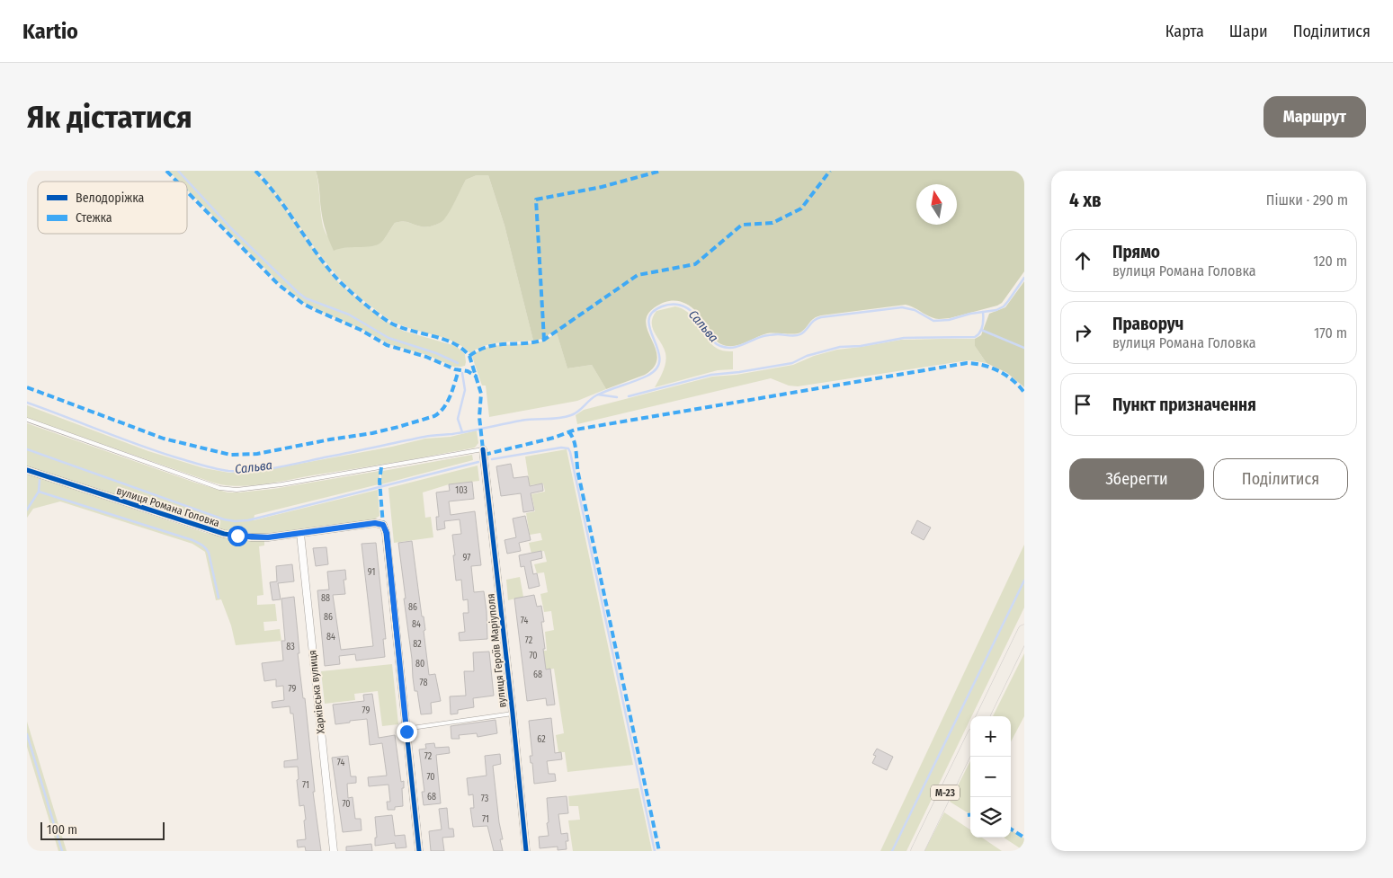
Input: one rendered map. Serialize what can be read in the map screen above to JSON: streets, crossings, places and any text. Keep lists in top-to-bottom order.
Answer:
{
  "streets": {
    "highway": ["М-23"],
    "street": ["вулиця Романа Головка", "вулиця Героїв Маріуполя", "Харківська вулиця"]
  },
  "crossings": [
    ["вулиця Романа Головка", "Харківська вулиця"]
  ],
  "water": ["Сальва"],
  "house_numbers": [
    "103",
    "97",
    "91",
    "88",
    "86",
    "86",
    "74",
    "84",
    "84",
    "72",
    "82",
    "83",
    "70",
    "80",
    "68",
    "78",
    "79",
    "79",
    "62",
    "72",
    "74",
    "70",
    "71",
    "68",
    "73",
    "70",
    "71"
  ],
  "legend": ["Велодоріжка", "Стежка"],
  "scale_bar": "100 m",
  "north": "top",
  "page": {
    "header": "Kartio",
    "nav": ["Карта", "Шари", "Поділитися"],
    "buttons": [
      "Маршрут",
      ["Зберегти", "Поділитися"]
    ],
    "title": "Як дістатися",
    "heading": ["4 хв", "Пішки · 290 m"],
    "list": [
      ["Прямо", "вулиця Романа Головка", "120 m"],
      ["Праворуч", "вулиця Романа Головка", "170 m"],
      "Пункт призначення"
    ],
    "map_buttons": ["+", "−"],
    "scale": "100 m"
  }
}
